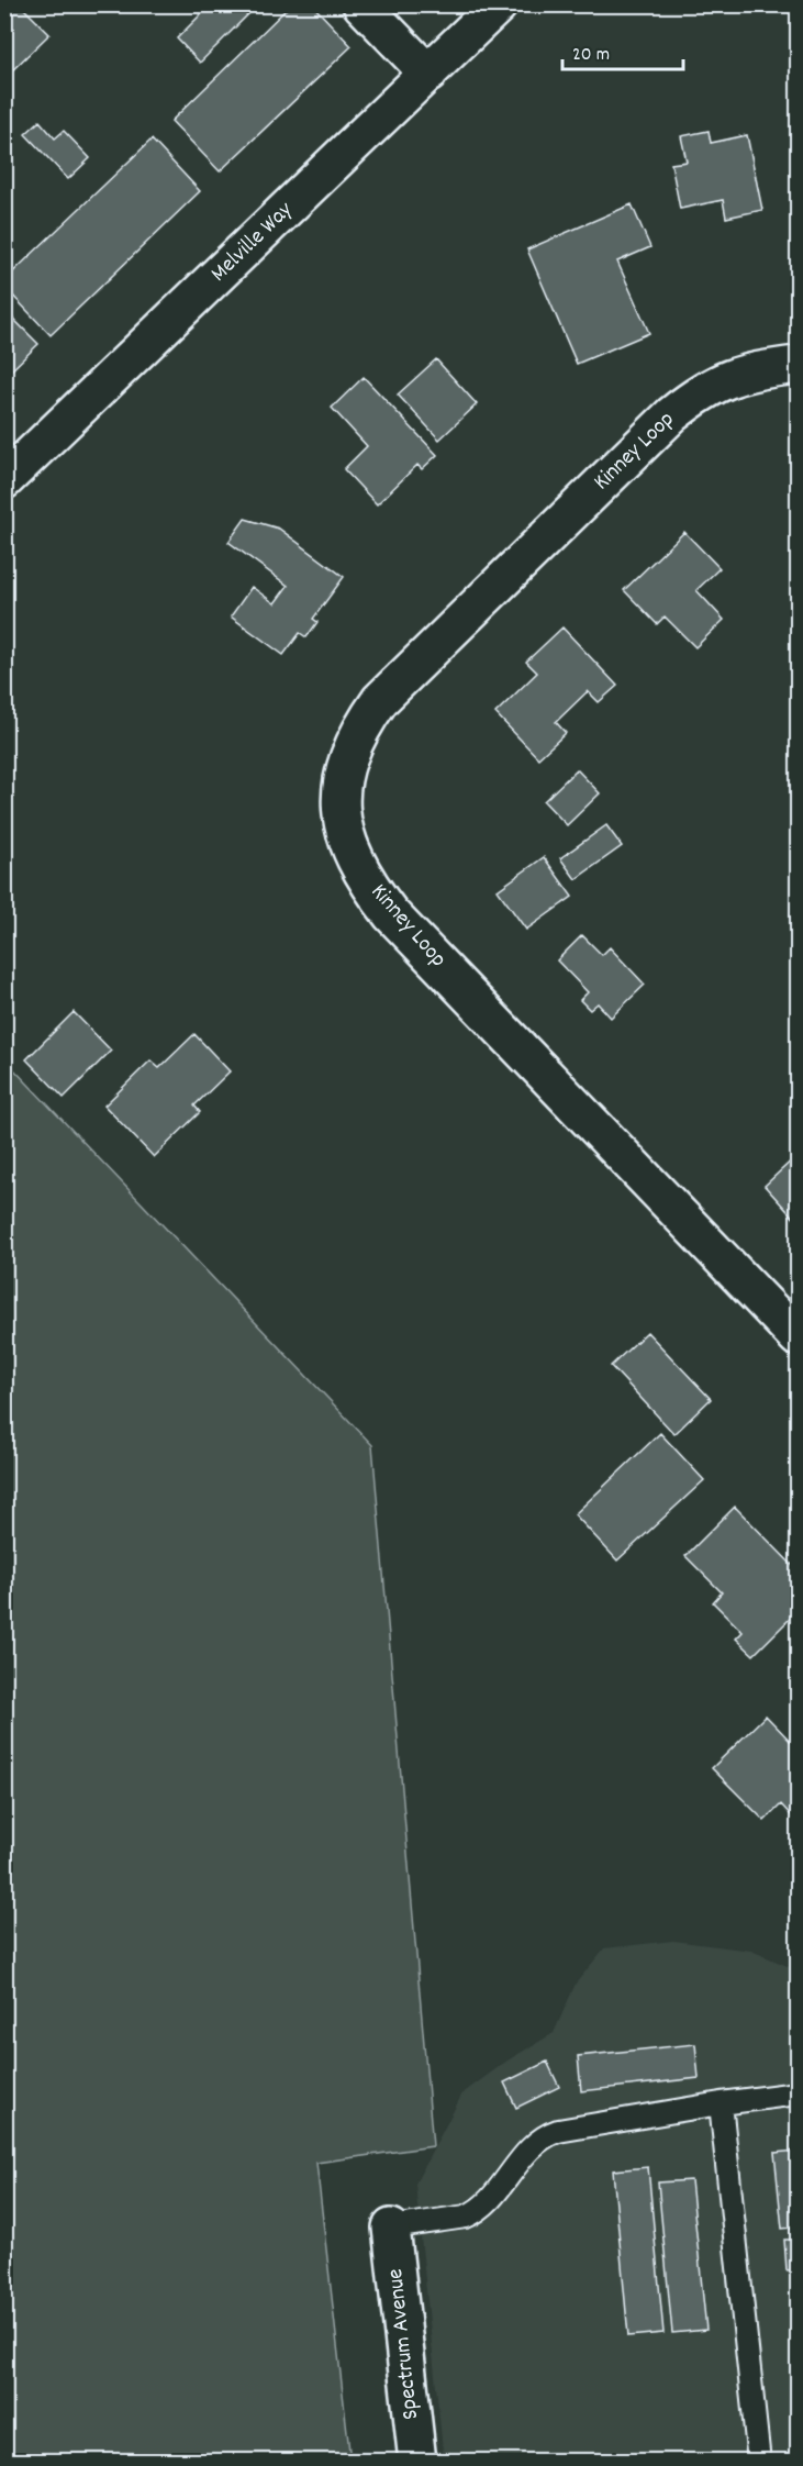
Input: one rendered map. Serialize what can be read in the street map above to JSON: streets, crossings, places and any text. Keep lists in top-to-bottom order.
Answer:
{
  "streets": {
    "street": ["Melville Way", "Kinney Loop", "Spectrum Avenue"]
  },
  "scale_bar": "20 m"
}
